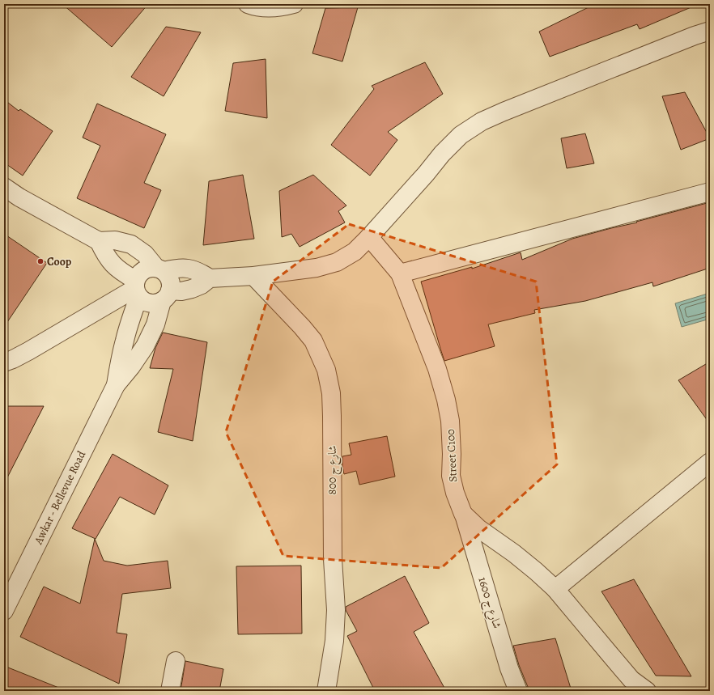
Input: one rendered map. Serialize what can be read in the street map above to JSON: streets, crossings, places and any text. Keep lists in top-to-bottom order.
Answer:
{
  "streets": {
    "street": [
      "Street C100",
      "شارع ج 800",
      "Awkar - Bellevue Road",
      "شارع ج 1600"
    ]
  },
  "crossings": [
    ["Street C100", "شارع ج 1600"]
  ],
  "places": ["Coop"]
}
